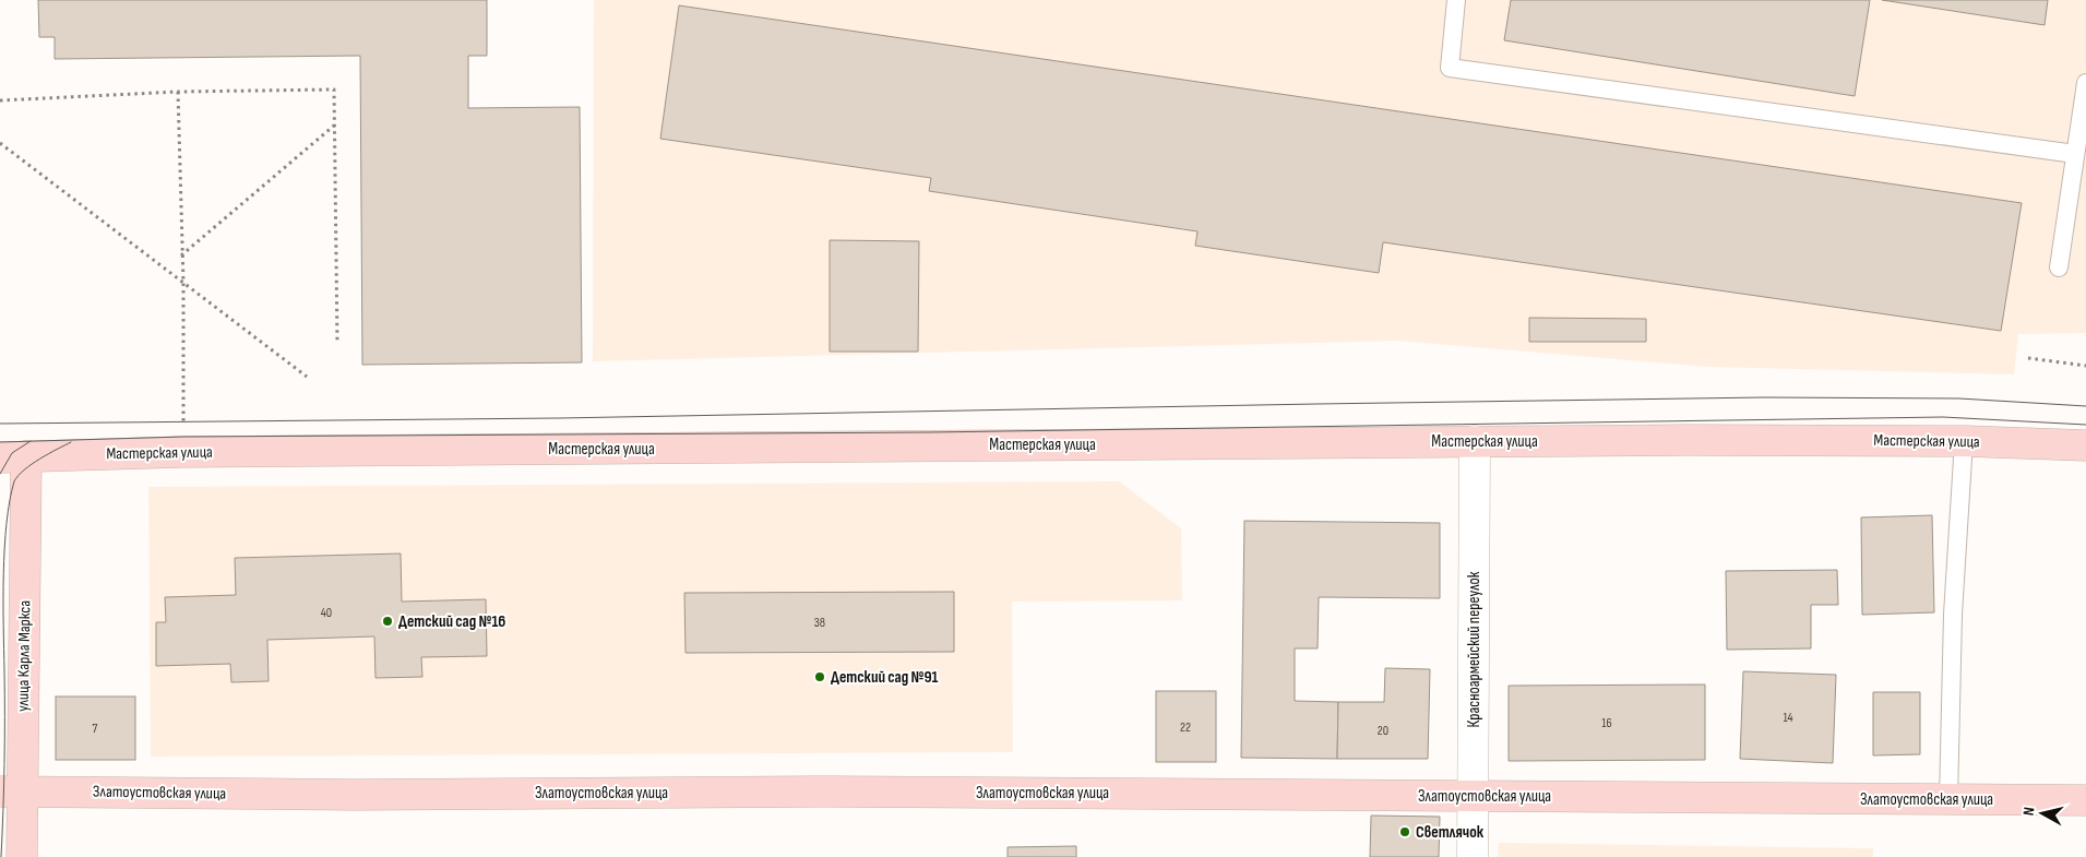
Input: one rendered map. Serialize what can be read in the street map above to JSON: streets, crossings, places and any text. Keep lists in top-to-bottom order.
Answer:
{
  "streets": {
    "main road": ["Мастерская улица", "улица Карла Маркса", "Златоустовская улица"],
    "street": ["Красноармейский переулок"]
  },
  "crossings": [
    ["Мастерская улица", "Красноармейский переулок"],
    ["Мастерская улица", "улица Карла Маркса"],
    ["Красноармейский переулок", "Златоустовская улица"],
    ["улица Карла Маркса", "Златоустовская улица"]
  ],
  "places": ["Детский сад №16", "Детский сад №91", "Светлячок"],
  "house_numbers": [
    "40",
    "38",
    "14",
    "16",
    "22",
    "7",
    "20"
  ],
  "north": "left"
}
